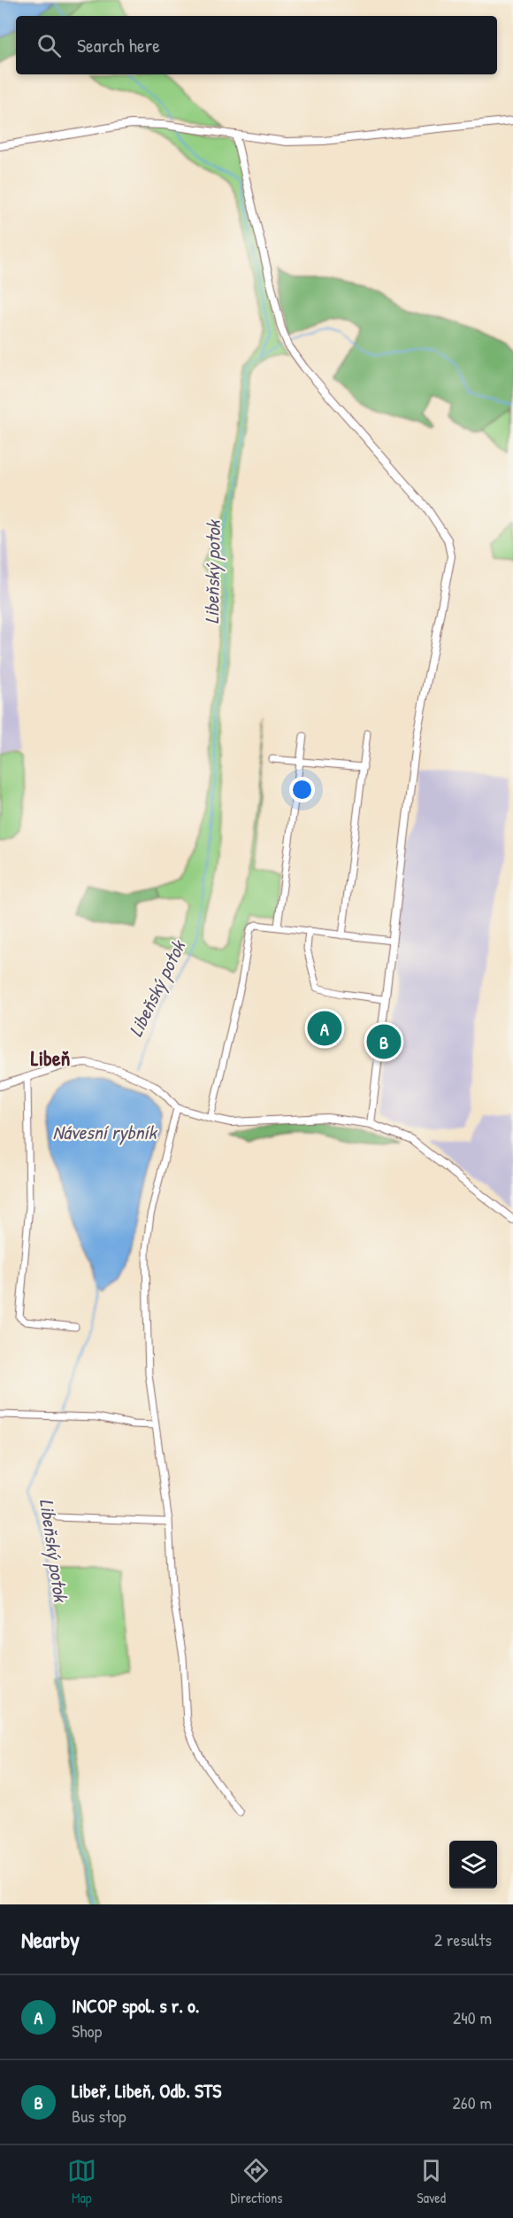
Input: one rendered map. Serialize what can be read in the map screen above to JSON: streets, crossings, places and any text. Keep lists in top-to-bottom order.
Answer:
{
  "districts": ["Libeň"],
  "water": ["Libeňský potok", "Návesní rybník"],
  "page": {
    "search": "Search here",
    "pins": ["A", "B"],
    "heading": ["Nearby", "2 results"],
    "list": [
      {
        "mark": "A",
        "name": "INCOP spol. s r. o.",
        "note": "Shop",
        "value": "240 m"
      },
      {
        "mark": "B",
        "name": "Libeř, Libeň, Odb. STS",
        "note": "Bus stop",
        "value": "260 m"
      }
    ],
    "nav": ["Map", "Directions", "Saved"]
  }
}
